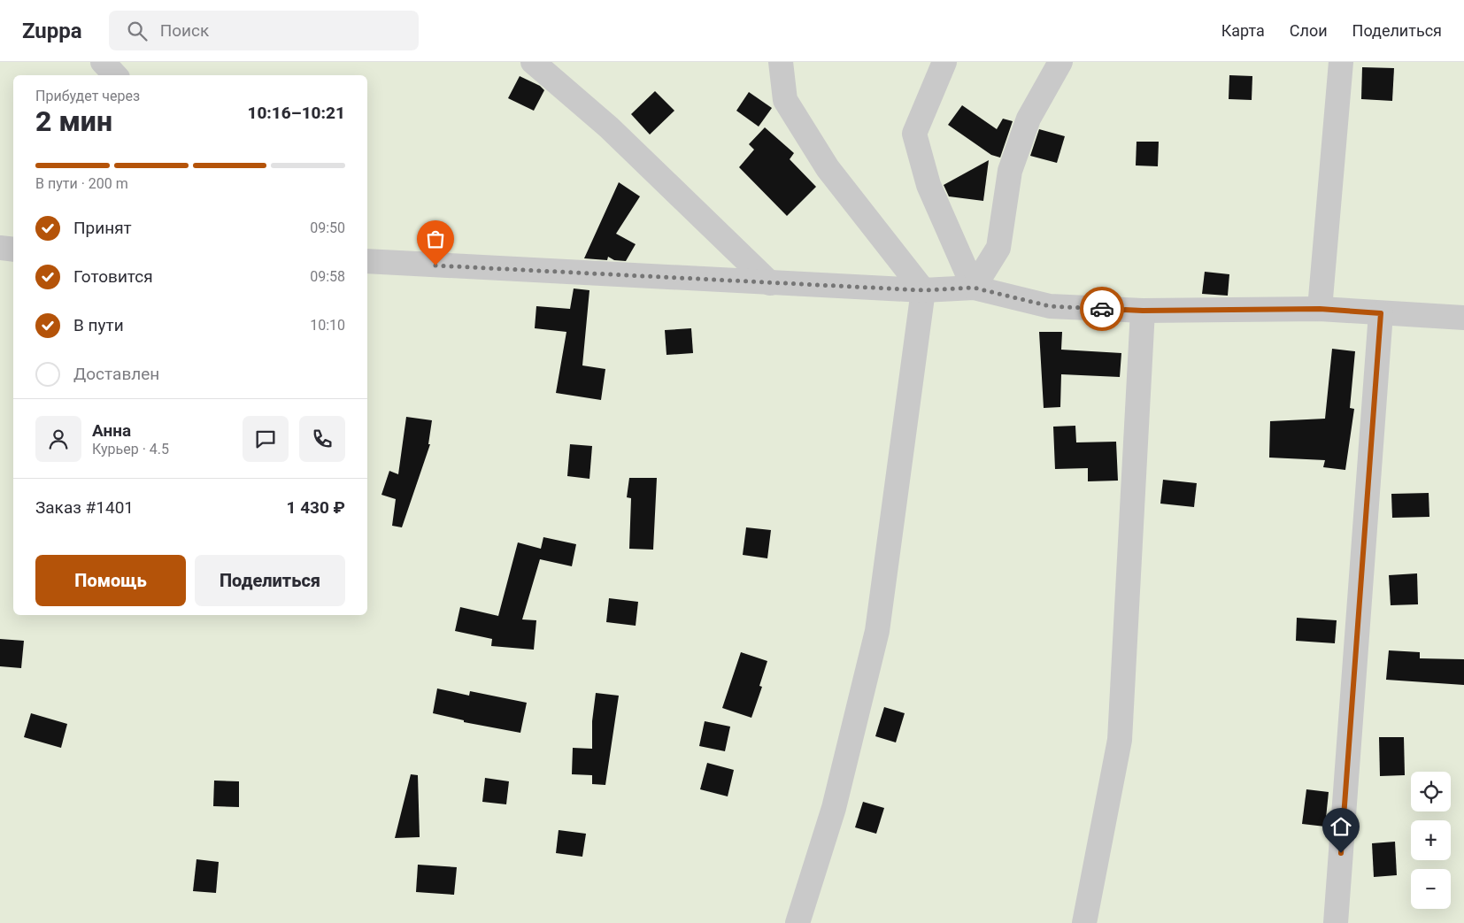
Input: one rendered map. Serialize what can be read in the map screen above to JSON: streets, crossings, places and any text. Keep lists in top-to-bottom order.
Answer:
{
  "page": {
    "header": "Zuppa",
    "search": "Поиск",
    "nav": ["Карта", "Слои", "Поделиться"],
    "heading": ["2 мин", "Прибудет через", "10:16–10:21"],
    "panel": [
      "Анна",
      "Курьер · 4.5",
      "Заказ #1401",
      "1 430 ₽"
    ],
    "bar": "В пути · 200 m",
    "list": [
      ["Принят", "09:50"],
      ["Готовится", "09:58"],
      ["В пути", "10:10"],
      "Доставлен"
    ],
    "buttons": ["Помощь", "Поделиться"],
    "map_buttons": ["+", "−"]
  }
}
